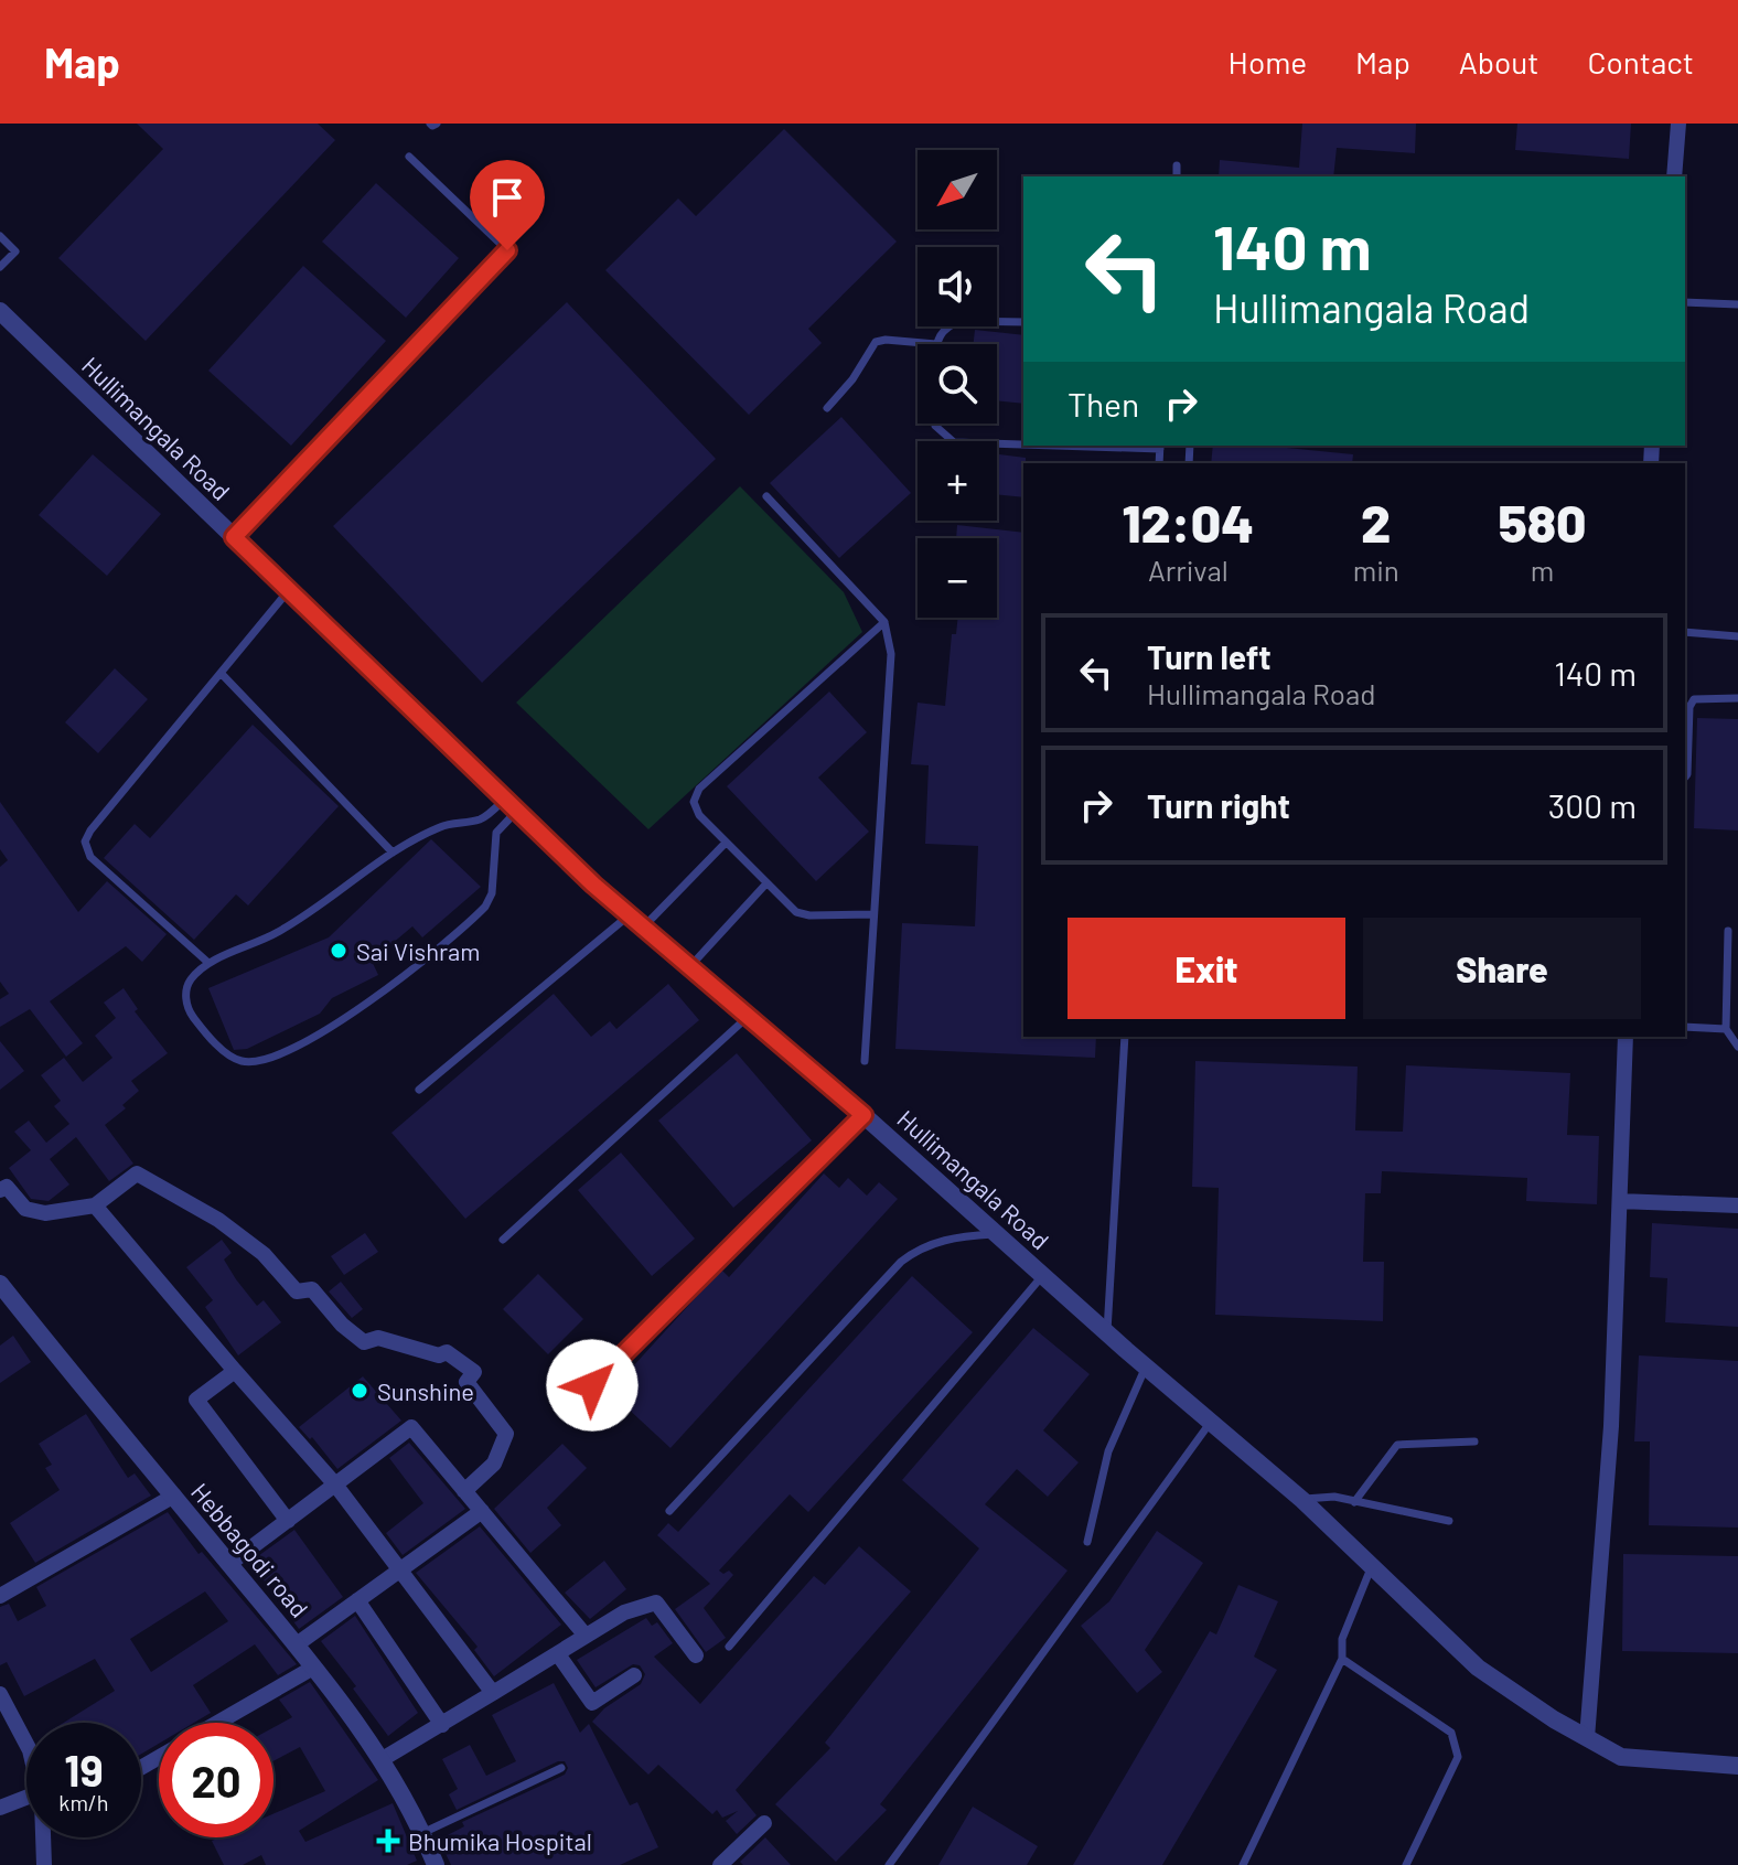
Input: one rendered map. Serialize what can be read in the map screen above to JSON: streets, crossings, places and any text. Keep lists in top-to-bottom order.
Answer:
{
  "streets": {
    "street": ["Hullimangala Road", "Hebbagodi road"]
  },
  "places": {
    "other": ["Sai Vishram", "Sunshine"],
    "health": ["Bhumika Hospital"]
  },
  "north": "bottom left",
  "page": {
    "header": "Map",
    "nav": [
      "Home",
      "Map",
      "About",
      "Contact"
    ],
    "map_buttons": ["+", "−"],
    "turn": ["140 m", "Hullimangala Road"],
    "then": "Then",
    "eta": [
      "12:04",
      "Arrival",
      "2",
      "min",
      "580",
      "m"
    ],
    "list": [
      {
        "name": "Turn left",
        "note": "Hullimangala Road",
        "value": "140 m"
      },
      {
        "name": "Turn right",
        "value": "300 m"
      }
    ],
    "buttons": ["Exit", "Share"],
    "speed": "19 km/h",
    "limit": "20"
  }
}
